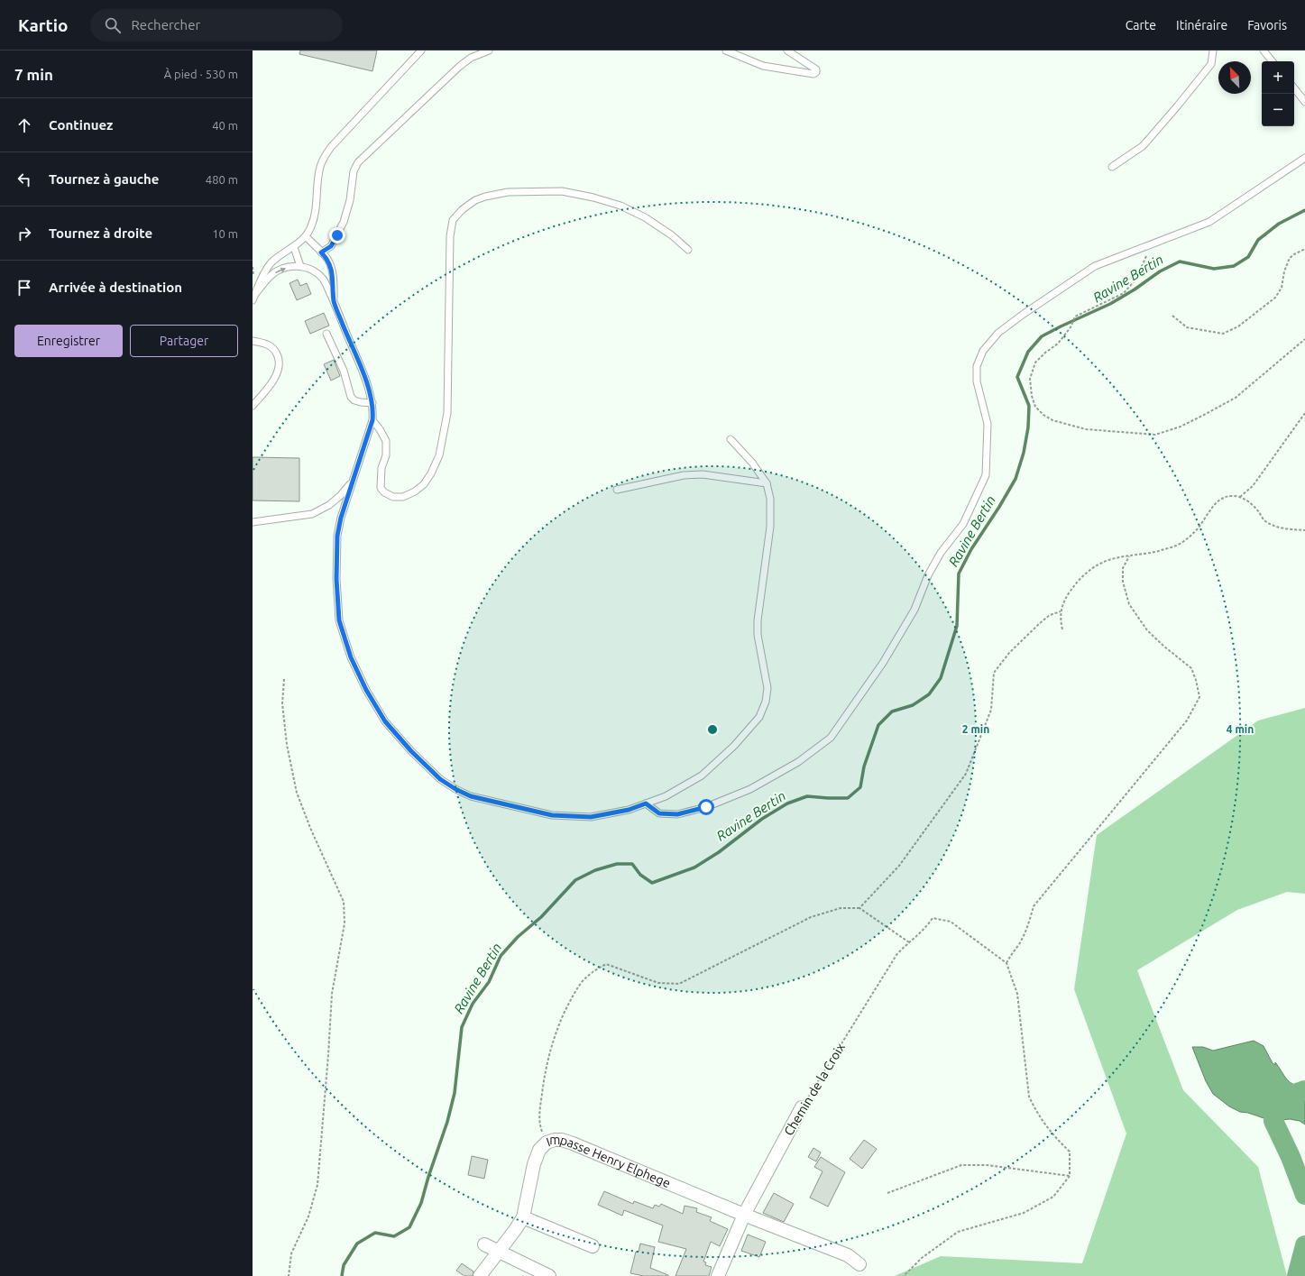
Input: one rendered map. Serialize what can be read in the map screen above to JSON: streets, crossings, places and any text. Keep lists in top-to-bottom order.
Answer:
{
  "streets": {
    "street": ["Chemin de la Croix", "Impasse Henry Elphege"]
  },
  "crossings": [
    ["Chemin de la Croix", "Impasse Henry Elphege"]
  ],
  "water": ["Ravine Bertin"],
  "north": "top left",
  "page": {
    "header": "Kartio",
    "search": "Rechercher",
    "nav": ["Carte", "Itinéraire", "Favoris"],
    "heading": ["7 min", "À pied · 530 m"],
    "map_buttons": ["+", "−"],
    "list": [
      ["Continuez", "40 m"],
      ["Tournez à gauche", "480 m"],
      ["Tournez à droite", "10 m"],
      "Arrivée à destination"
    ],
    "buttons": ["Enregistrer", "Partager"]
  },
  "rings": ["2 min", "4 min"]
}
